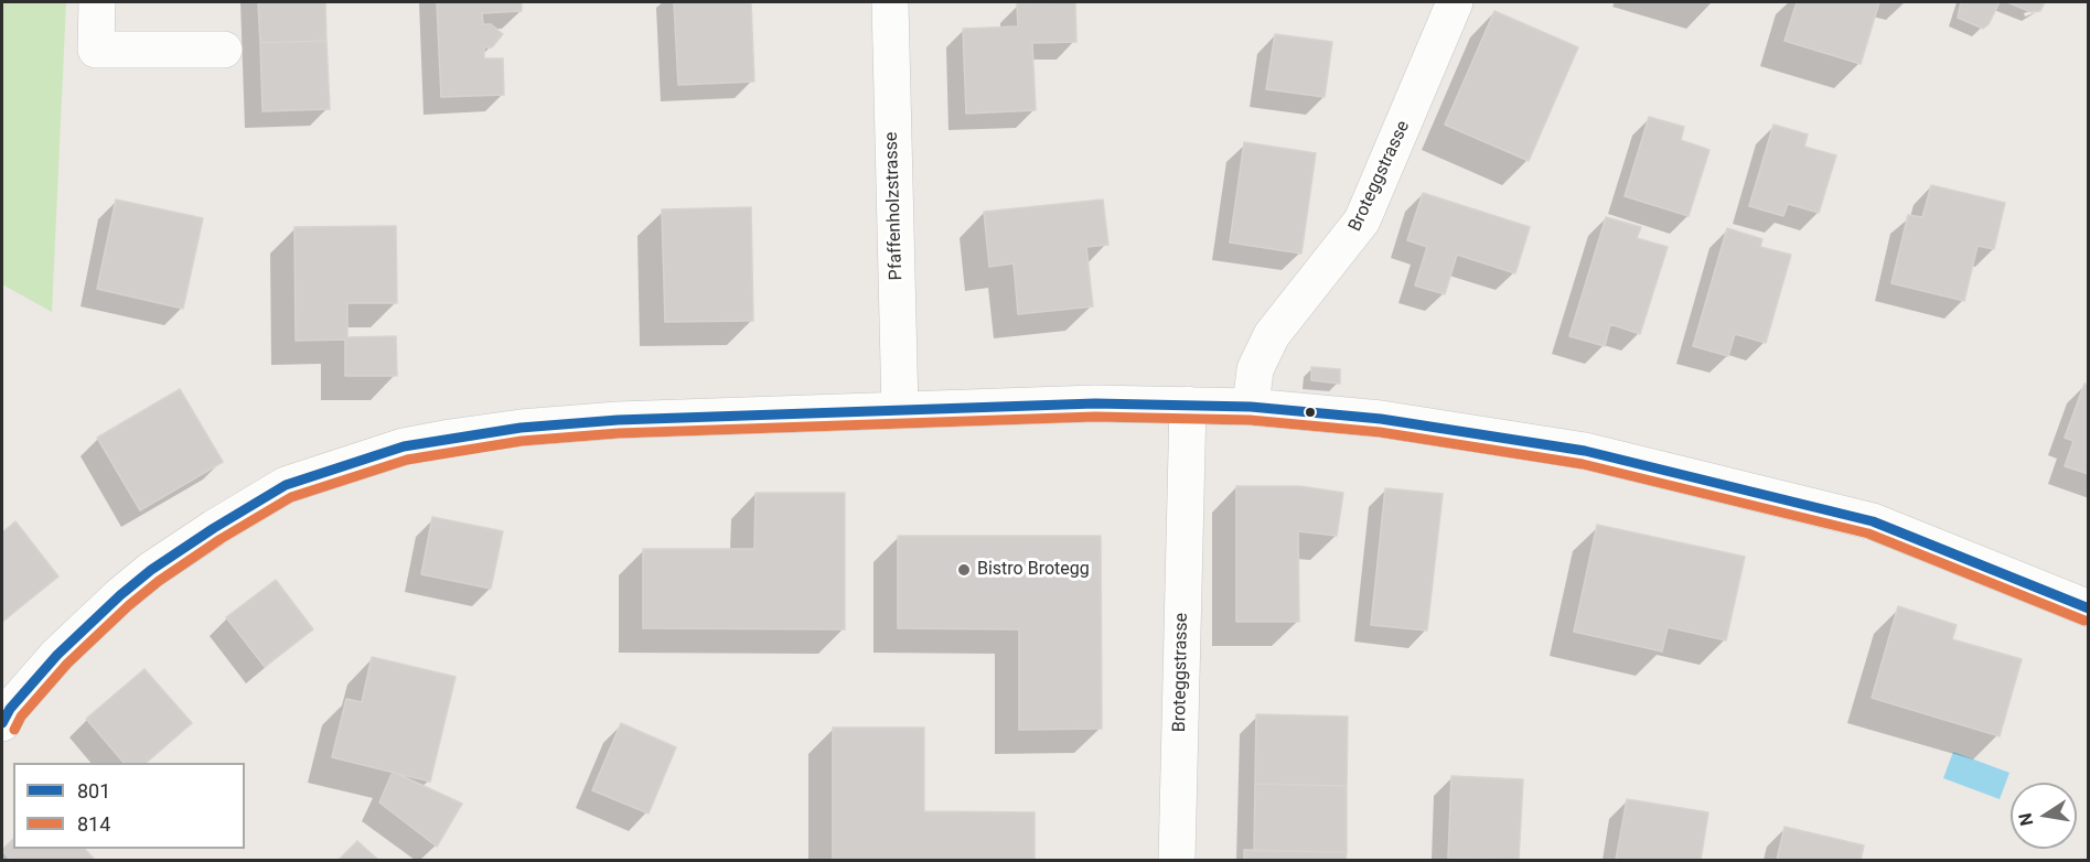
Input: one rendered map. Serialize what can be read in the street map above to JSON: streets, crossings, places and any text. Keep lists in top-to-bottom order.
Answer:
{
  "streets": {
    "street": ["Broteggstrasse", "Pfaffenholzstrasse"]
  },
  "places": ["Bistro Brotegg"],
  "lines": ["transit line 801", "transit line 814"],
  "legend": ["801", "814"],
  "north": "left"
}
